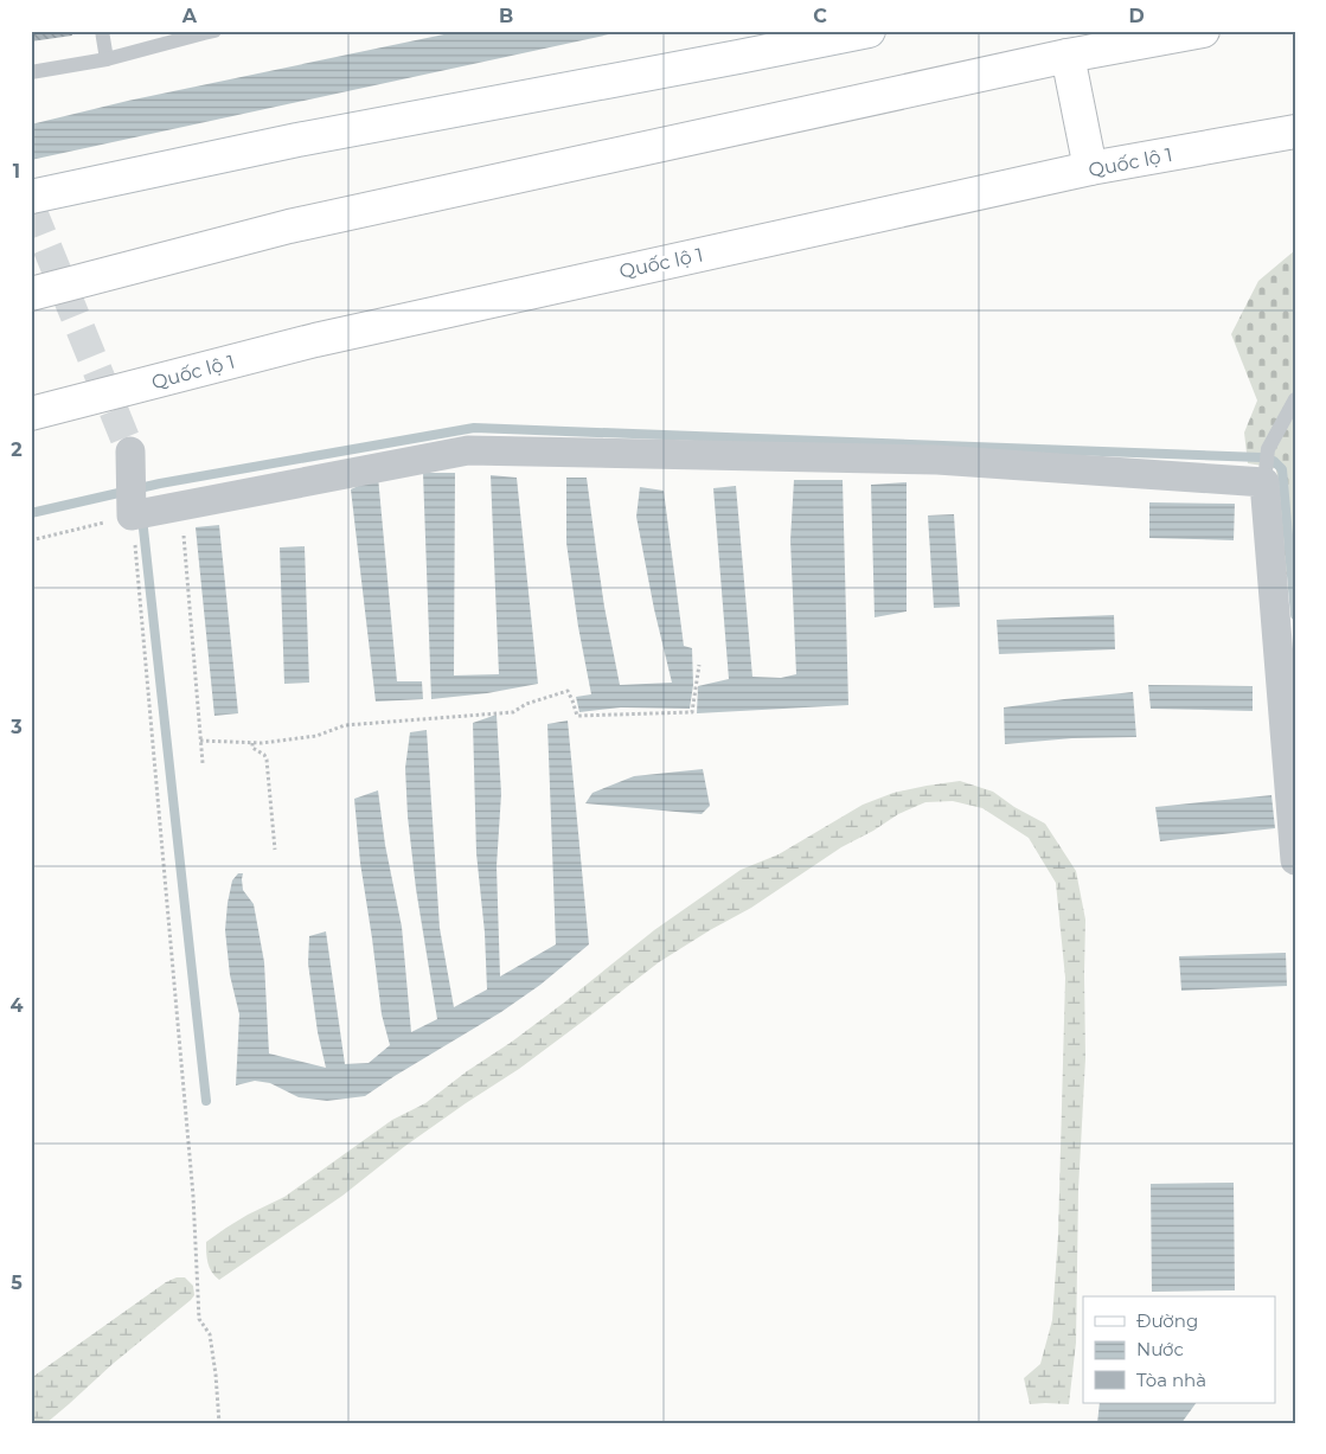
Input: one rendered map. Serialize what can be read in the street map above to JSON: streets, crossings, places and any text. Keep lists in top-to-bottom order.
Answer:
{
  "streets": {
    "main road": ["Quốc lộ 1"]
  },
  "legend": ["Đường", "Nước", "Tòa nhà"],
  "grid": {
    "columns": [
      "A",
      "B",
      "C",
      "D"
    ],
    "rows": [
      "1",
      "2",
      "3",
      "4",
      "5"
    ]
  }
}
